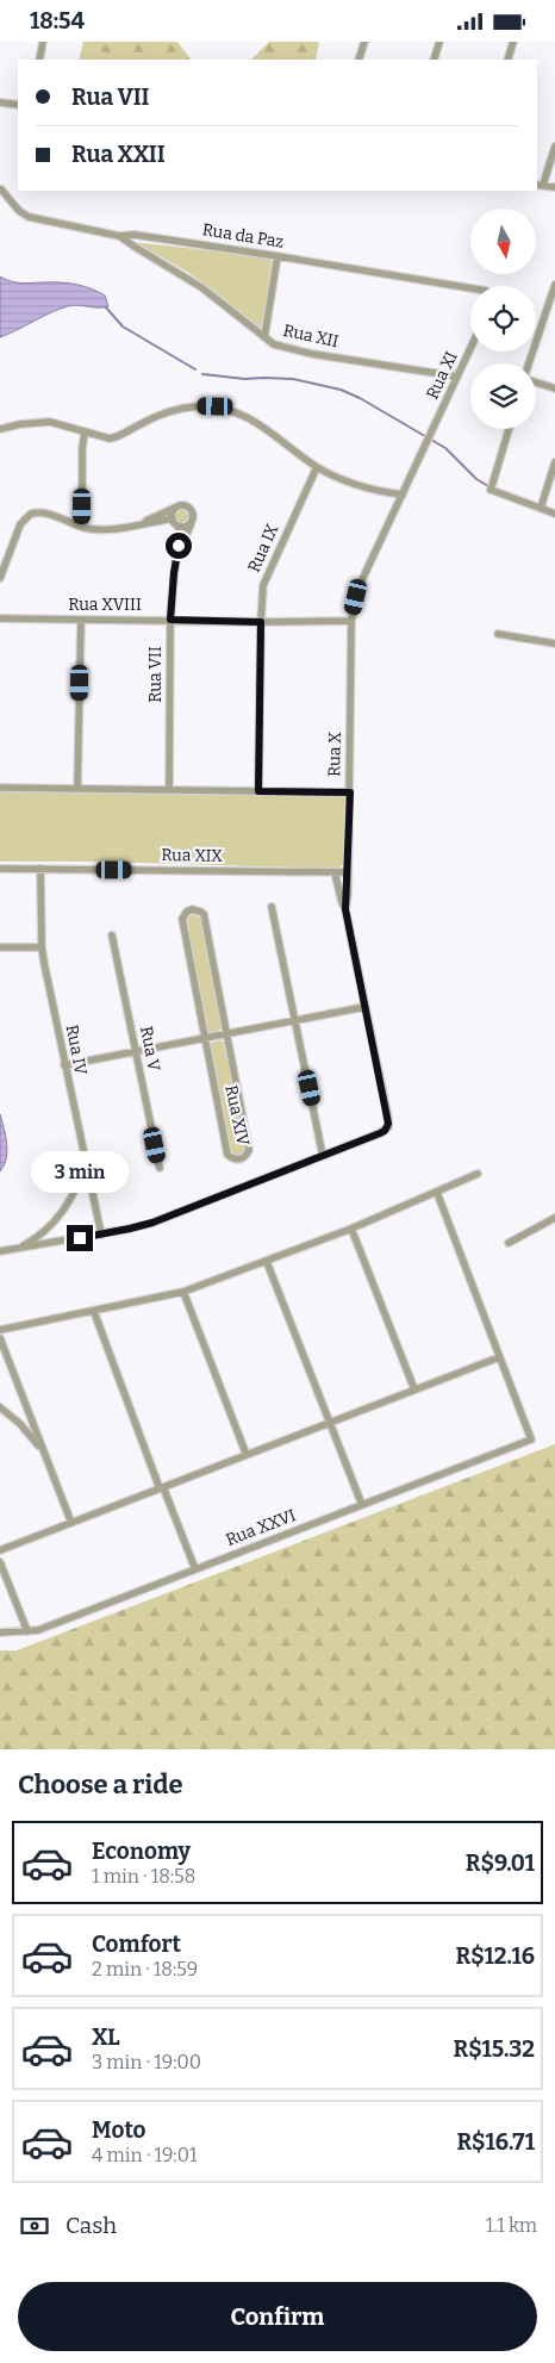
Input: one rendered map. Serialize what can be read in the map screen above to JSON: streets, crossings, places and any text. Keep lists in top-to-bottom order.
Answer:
{
  "streets": {
    "street": [
      "Rua da Paz",
      "Rua XII",
      "Rua XI",
      "Rua IX",
      "Rua XVIII",
      "Rua VII",
      "Rua X",
      "Rua XIX",
      "Rua V",
      "Rua IV",
      "Rua XIV",
      "Rua XXVI"
    ]
  },
  "crossings": [
    ["Rua da Paz", "Rua XII"],
    ["Rua XII", "Rua XI"],
    ["Rua XI", "Rua X"],
    ["Rua IX", "Rua XVIII"],
    ["Rua XVIII", "Rua VII"],
    ["Rua XVIII", "Rua X"],
    ["Rua X", "Rua XIX"],
    ["Rua XIX", "Rua IV"]
  ],
  "north": "bottom",
  "page": {
    "status": "18:54",
    "banner": ["Rua VII", "Rua XXII"],
    "bubble": "3 min",
    "heading": "Choose a ride",
    "list": [
      {
        "name": "Economy",
        "note": "1 min · 18:58",
        "value": "R$9.01"
      },
      {
        "name": "Comfort",
        "note": "2 min · 18:59",
        "value": "R$12.16"
      },
      {
        "name": "XL",
        "note": "3 min · 19:00",
        "value": "R$15.32"
      },
      {
        "name": "Moto",
        "note": "4 min · 19:01",
        "value": "R$16.71"
      }
    ],
    "pay": ["Cash", "1.1 km"],
    "buttons": "Confirm"
  }
}
